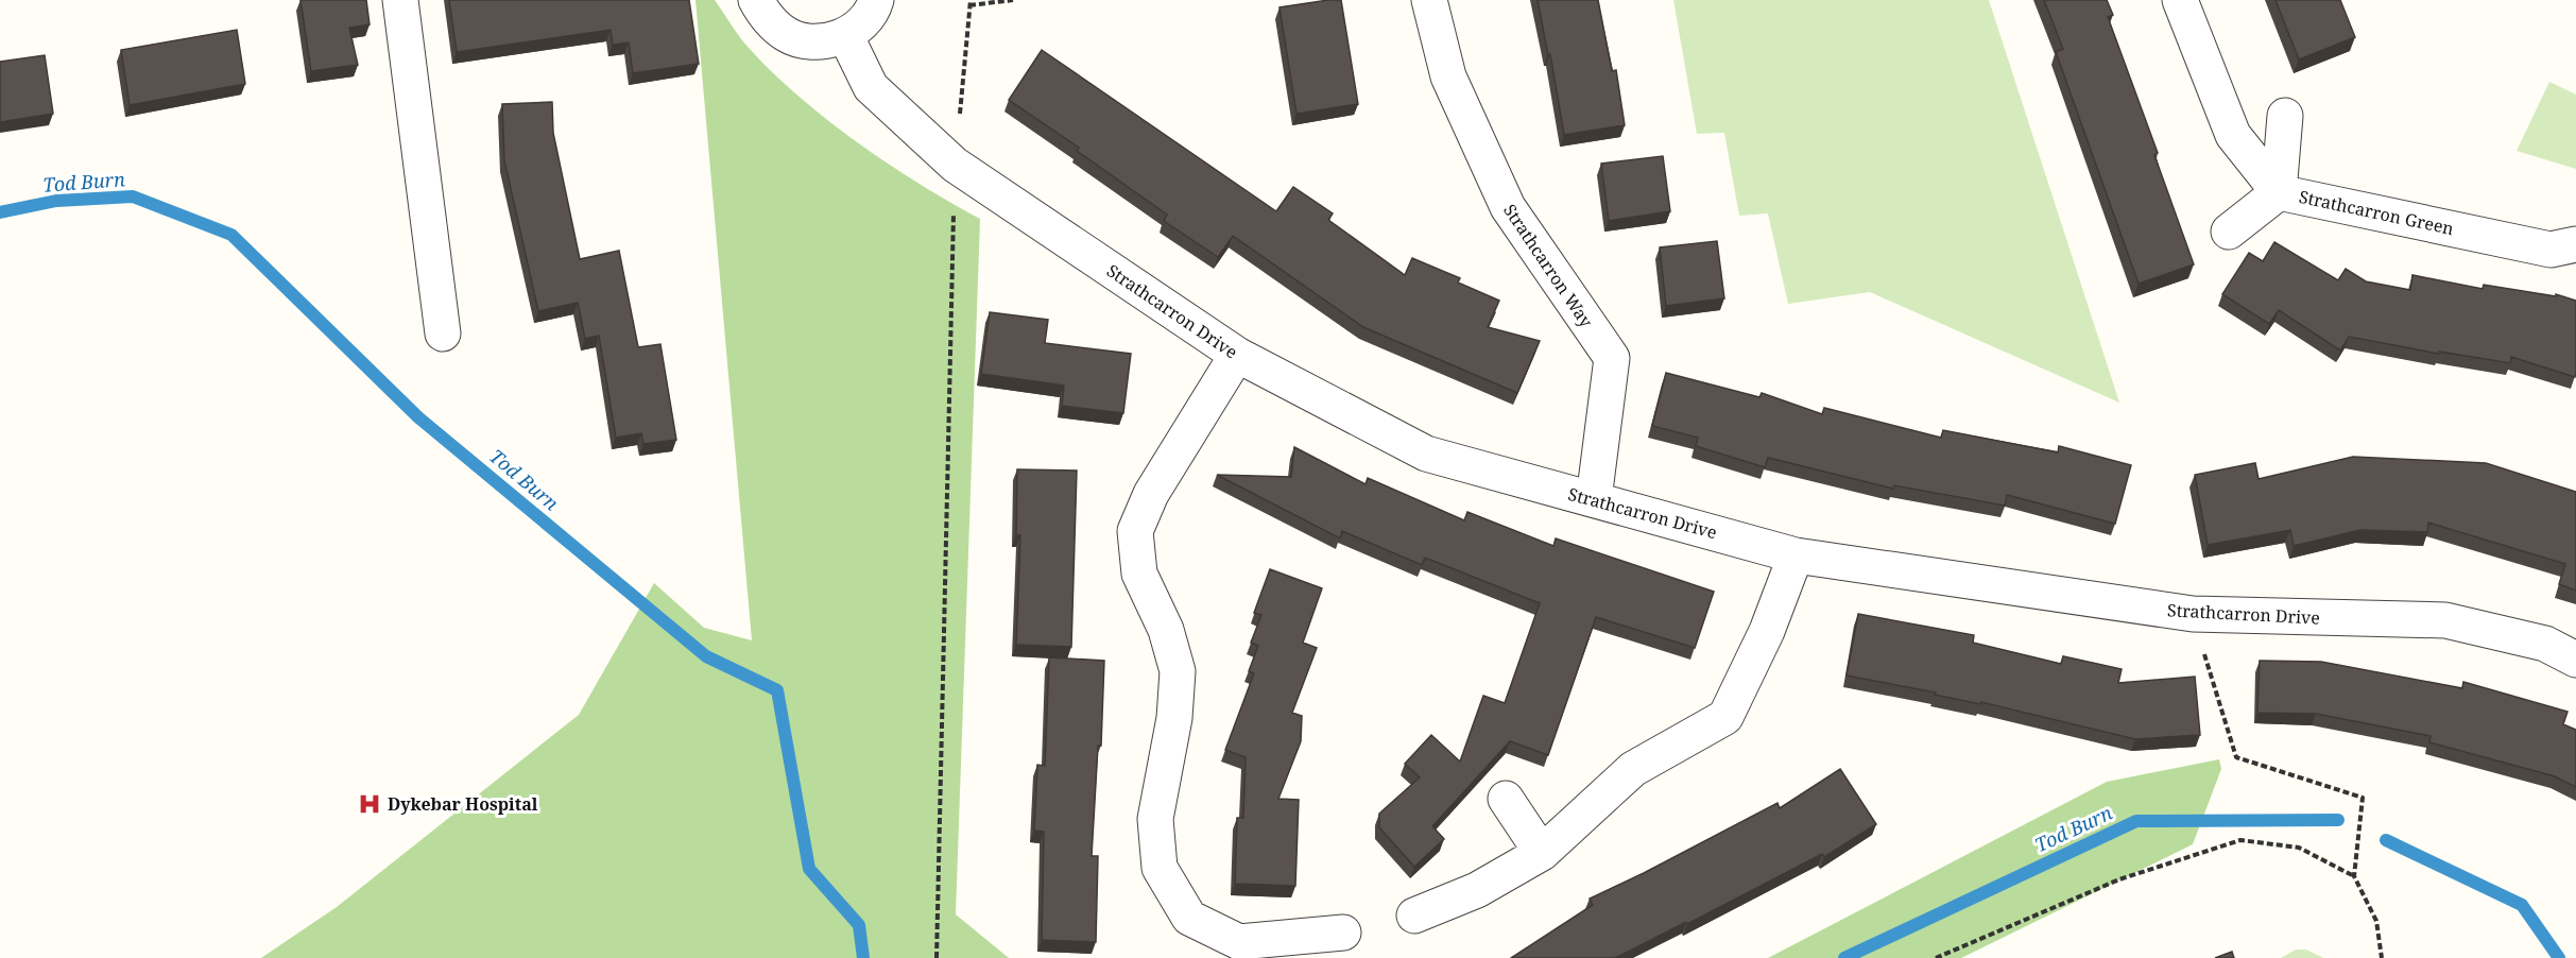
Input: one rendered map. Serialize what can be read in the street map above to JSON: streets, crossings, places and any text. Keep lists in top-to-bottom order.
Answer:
{
  "streets": {
    "street": ["Strathcarron Green", "Strathcarron Way", "Strathcarron Drive"]
  },
  "crossings": [
    ["Strathcarron Way", "Strathcarron Drive"]
  ],
  "water": ["Tod Burn"],
  "places": {
    "hospital": ["Dykebar Hospital"]
  }
}
